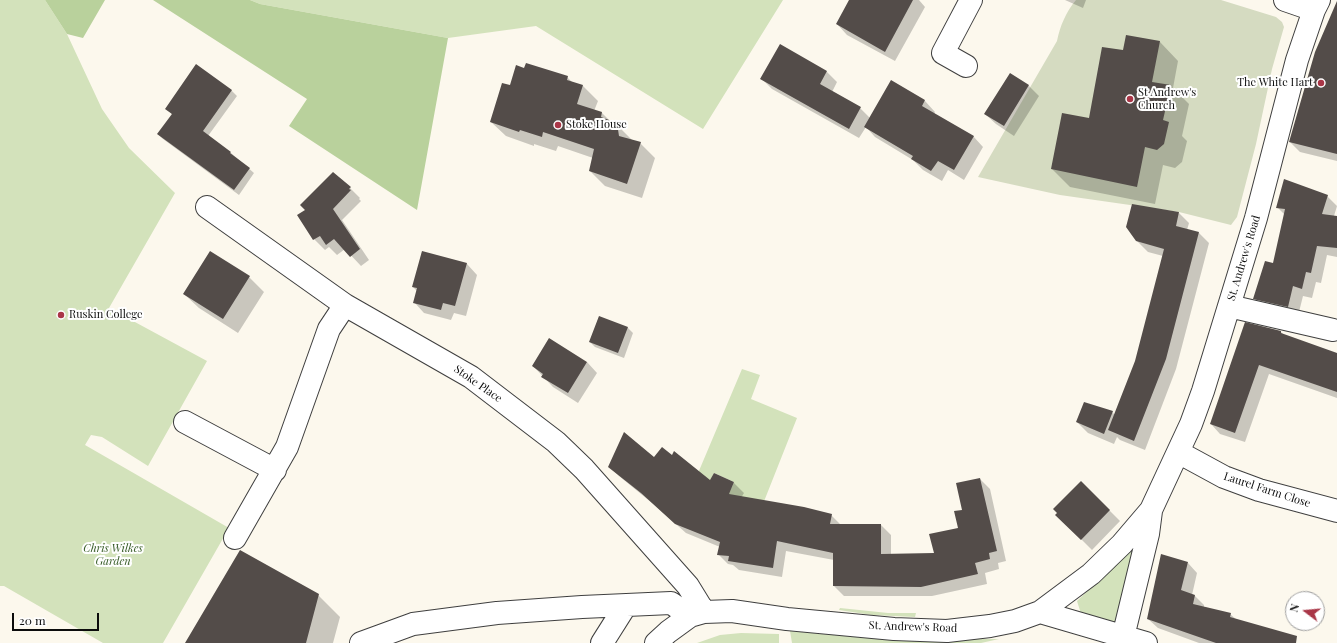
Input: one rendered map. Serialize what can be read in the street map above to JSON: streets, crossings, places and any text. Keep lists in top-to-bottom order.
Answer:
{
  "streets": {
    "street": ["St. Andrew's Road", "Stoke Place", "Laurel Farm Close"]
  },
  "crossings": [
    ["St. Andrew's Road", "Stoke Place"],
    ["St. Andrew's Road", "Laurel Farm Close"]
  ],
  "parks": ["Chris Wilkes Garden"],
  "places": [
    "The White Hart",
    "St Andrew's Church",
    "Stoke House",
    "Ruskin College"
  ],
  "scale_bar": "20 m",
  "north": "left"
}
